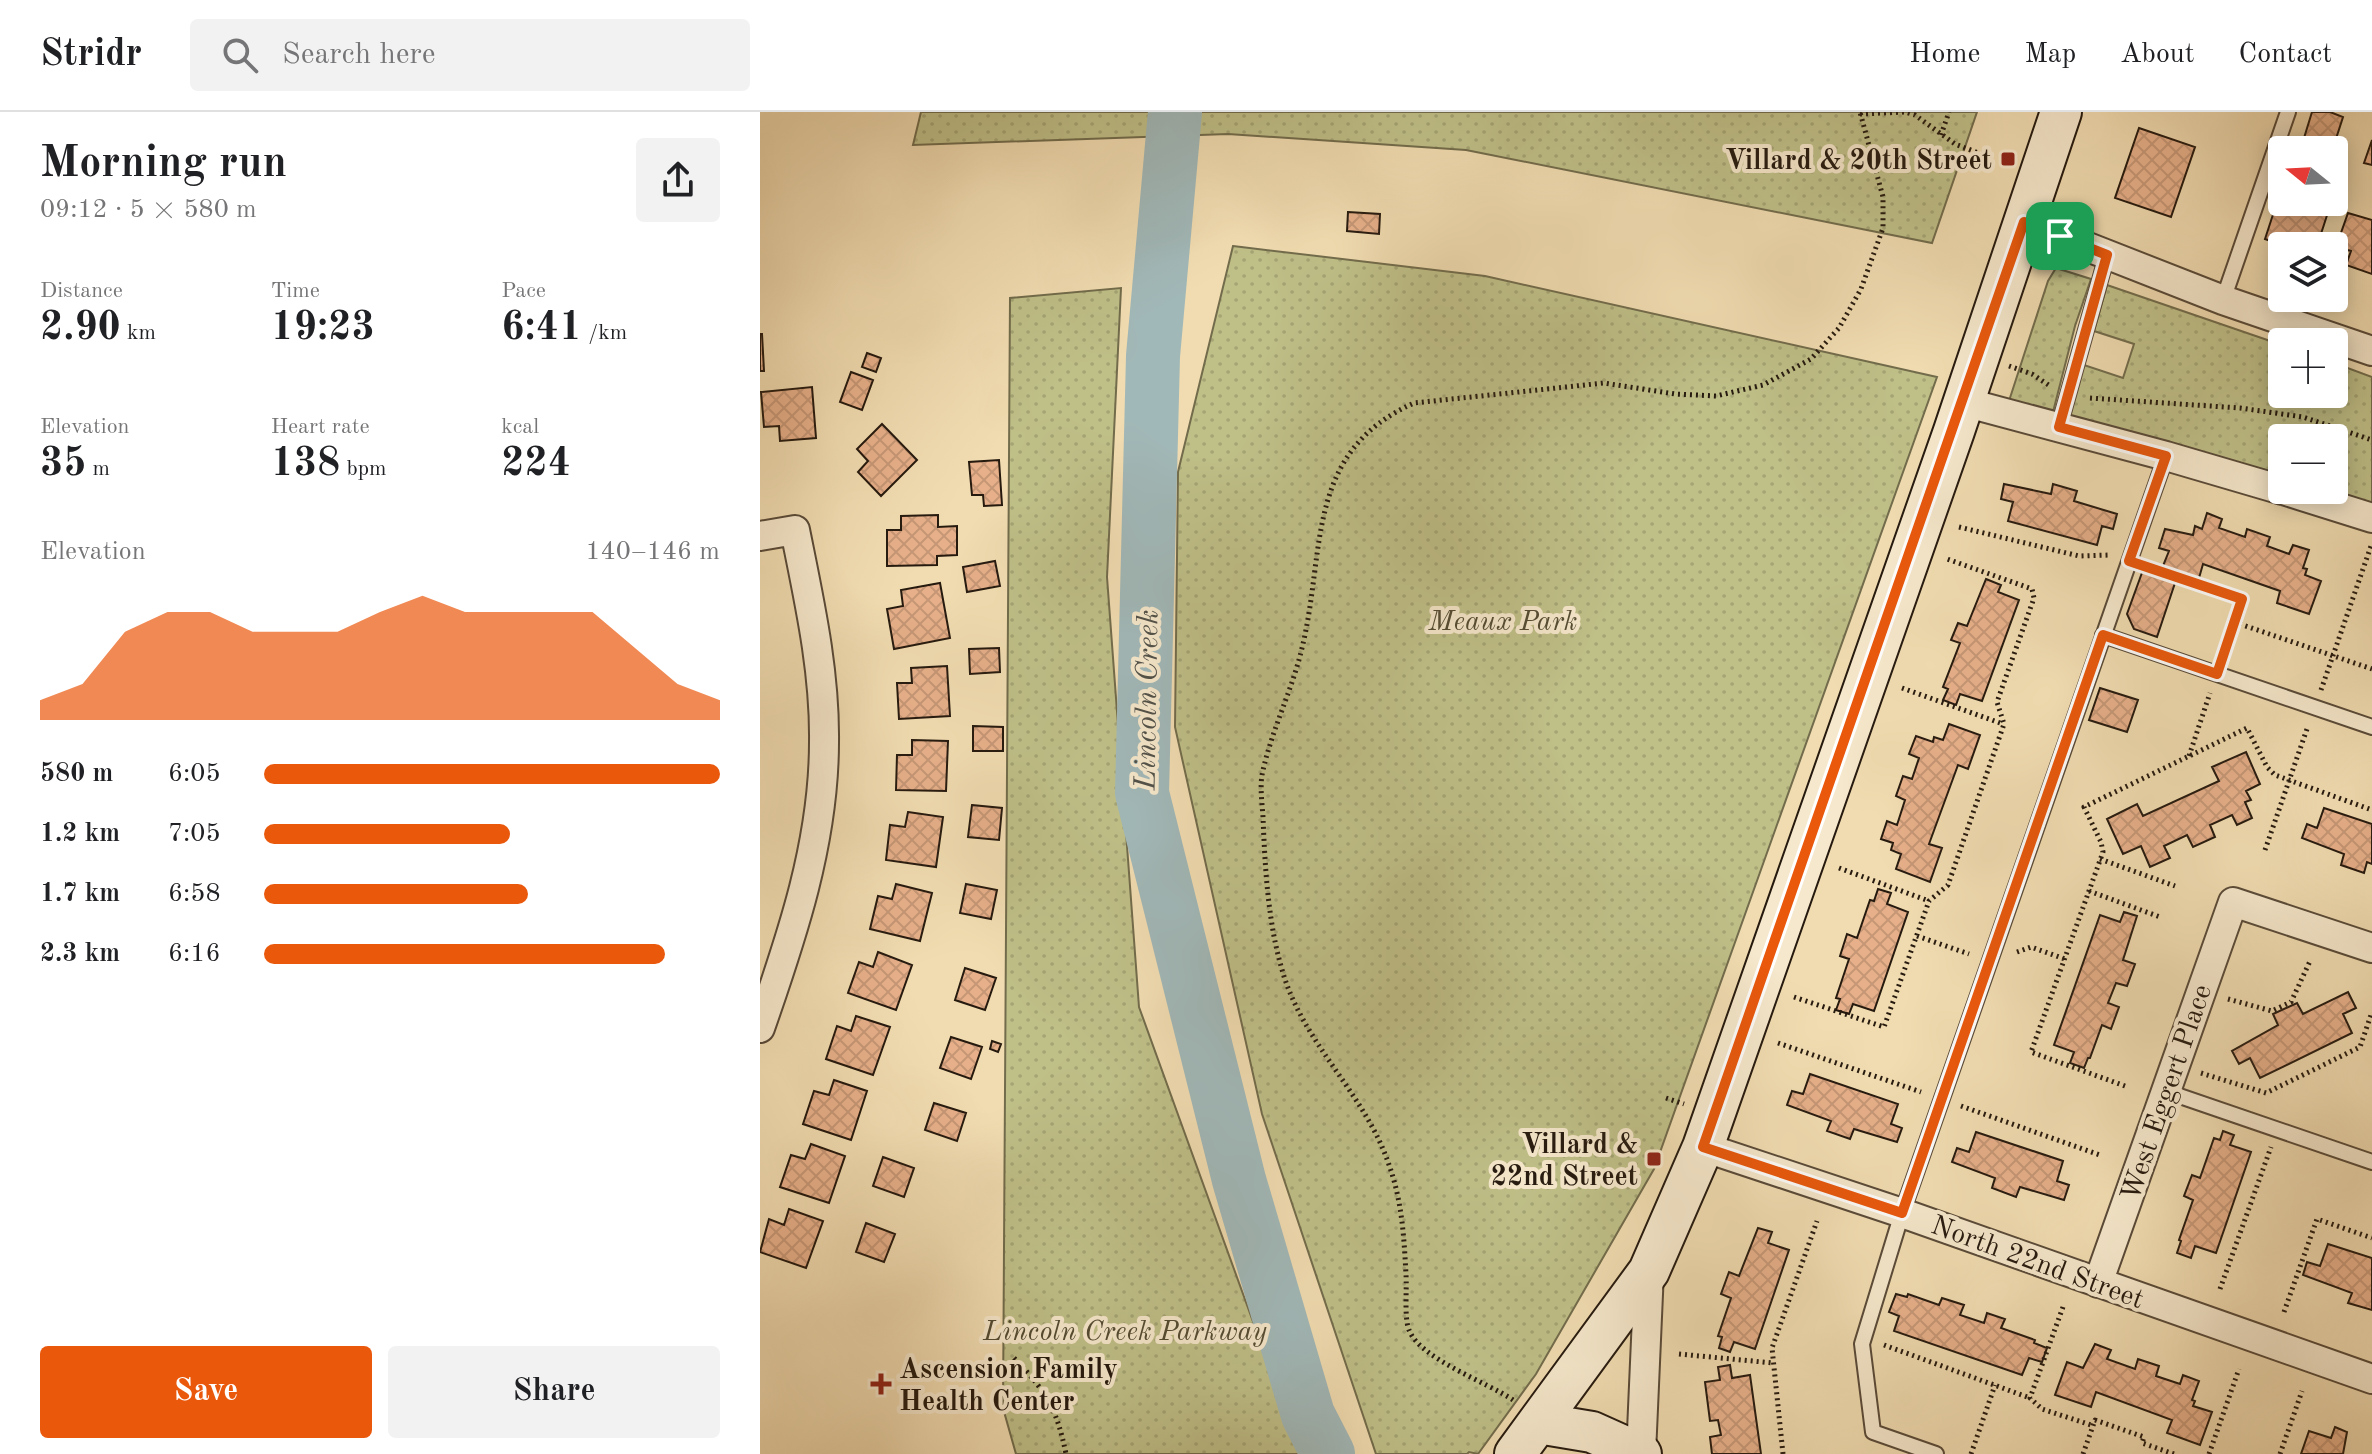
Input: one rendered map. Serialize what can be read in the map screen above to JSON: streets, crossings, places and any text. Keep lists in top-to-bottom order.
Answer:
{
  "streets": {
    "street": ["West Eggert Place", "North 22nd Street"]
  },
  "crossings": [
    ["West Eggert Place", "North 22nd Street"]
  ],
  "water": ["Lincoln Creek"],
  "parks": ["Meaux Park", "Lincoln Creek Parkway"],
  "places": {
    "transit": ["Villard & 20th Street", "Villard & 22nd Street"],
    "health": ["Ascension Family Health Center"]
  },
  "north": "left",
  "page": {
    "header": "Stridr",
    "search": "Search here",
    "nav": [
      "Home",
      "Map",
      "About",
      "Contact"
    ],
    "heading": ["Morning run", "09:12 · 5 × 580 m"],
    "map_buttons": ["+", "−"],
    "stats": [
      ["Distance", "2.90 km"],
      ["Time", "19:23"],
      ["Pace", "6:41 /km"],
      ["Elevation", "35 m"],
      ["Heart rate", "138 bpm"],
      ["kcal", "224"]
    ],
    "chart": ["Elevation", "140–146 m"],
    "list": [
      {
        "name": "580 m",
        "note": "6:05"
      },
      {
        "name": "1.2 km",
        "note": "7:05"
      },
      {
        "name": "1.7 km",
        "note": "6:58"
      },
      {
        "name": "2.3 km",
        "note": "6:16"
      }
    ],
    "buttons": ["Save", "Share"]
  }
}
